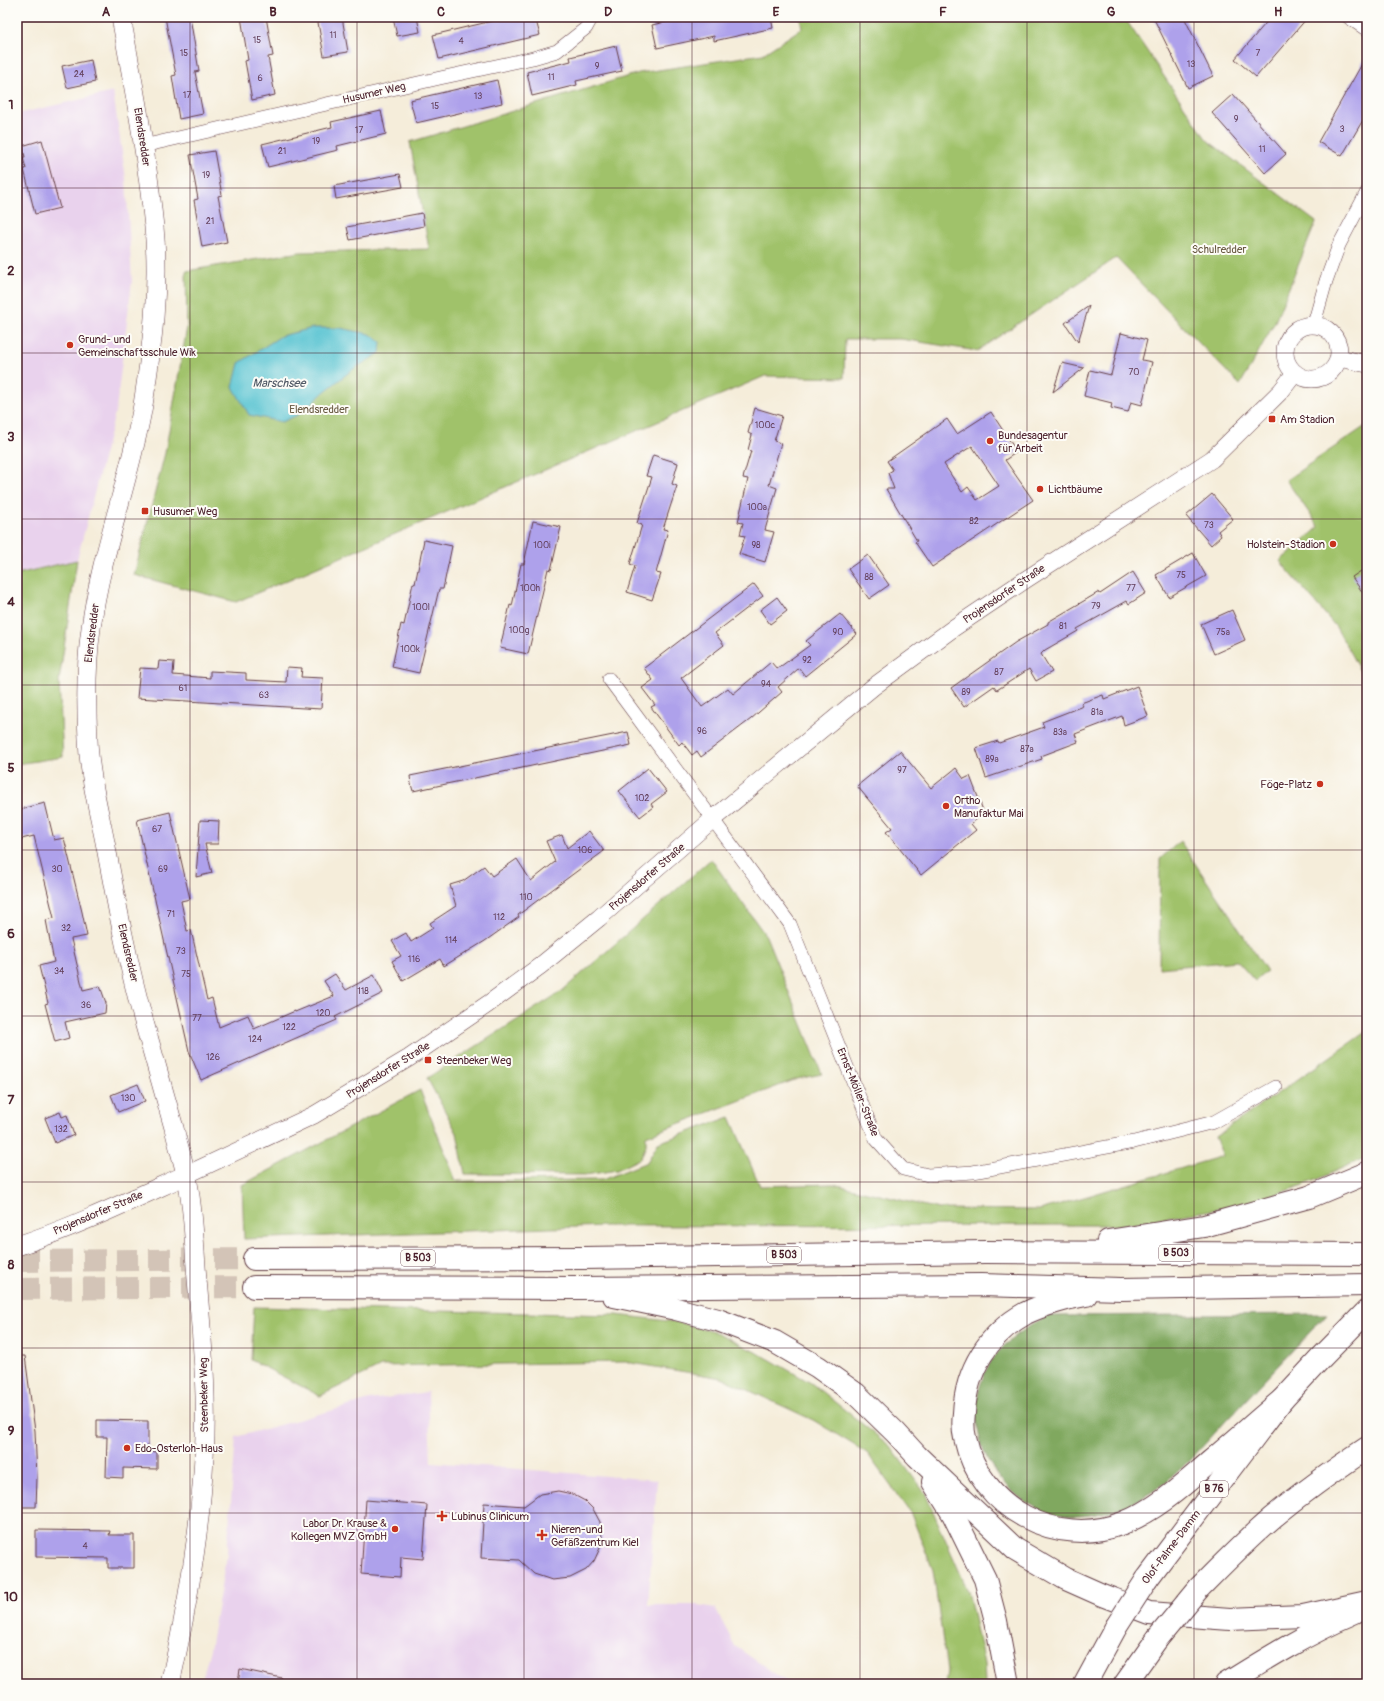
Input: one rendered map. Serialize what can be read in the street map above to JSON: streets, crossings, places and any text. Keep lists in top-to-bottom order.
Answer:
{
  "streets": {
    "highway": ["B 503", "B 76", "Olof-Palme-Damm"],
    "main road": ["Elendsredder", "Projensdorfer Straße", "Steenbeker Weg"],
    "street": ["Husumer Weg", "Ernst-Möller-Straße"]
  },
  "crossings": [
    ["Husumer Weg", "Elendsredder"],
    ["Elendsredder", "Projensdorfer Straße"],
    ["Elendsredder", "Steenbeker Weg"],
    ["Projensdorfer Straße", "Ernst-Möller-Straße"],
    ["Projensdorfer Straße", "Steenbeker Weg"]
  ],
  "water": ["Marschsee"],
  "parks": ["Schulredder", "Elendsredder"],
  "places": {
    "other": [
      "Grund- und Gemeinschaftsschule Wik",
      "Bundesagentur für Arbeit",
      "Lichtbäume",
      "Holstein-Stadion",
      "Föge-Platz",
      "Ortho Manufaktur Mai",
      "Edo-Osterloh-Haus",
      "Labor Dr. Krause & Kollegen MVZ GmbH"
    ],
    "transit": ["Am Stadion", "Husumer Weg", "Steenbeker Weg"],
    "health": ["Lubinus Clinicum", "Nieren-und Gefäßzentrum Kiel"]
  },
  "house_numbers": [
    "11",
    "15",
    "4",
    "15",
    "7",
    "13",
    "9",
    "24",
    "11",
    "6",
    "17",
    "13",
    "15",
    "9",
    "3",
    "17",
    "19",
    "11",
    "21",
    "19",
    "21",
    "70",
    "100c",
    "100a",
    "82",
    "73",
    "100i",
    "98",
    "75",
    "88",
    "100h",
    "77",
    "79",
    "100l",
    "81",
    "100g",
    "90",
    "75a",
    "100k",
    "92",
    "87",
    "94",
    "61",
    "89",
    "63",
    "81a",
    "96",
    "83a",
    "87a",
    "89a",
    "97",
    "102",
    "67",
    "106",
    "30",
    "69",
    "110",
    "71",
    "112",
    "32",
    "114",
    "73",
    "116",
    "34",
    "75",
    "118",
    "36",
    "120",
    "77",
    "122",
    "124",
    "126",
    "130",
    "132",
    "4"
  ],
  "grid": {
    "columns": [
      "A",
      "B",
      "C",
      "D",
      "E",
      "F",
      "G",
      "H"
    ],
    "rows": [
      "1",
      "2",
      "3",
      "4",
      "5",
      "6",
      "7",
      "8",
      "9",
      "10"
    ]
  }
}
